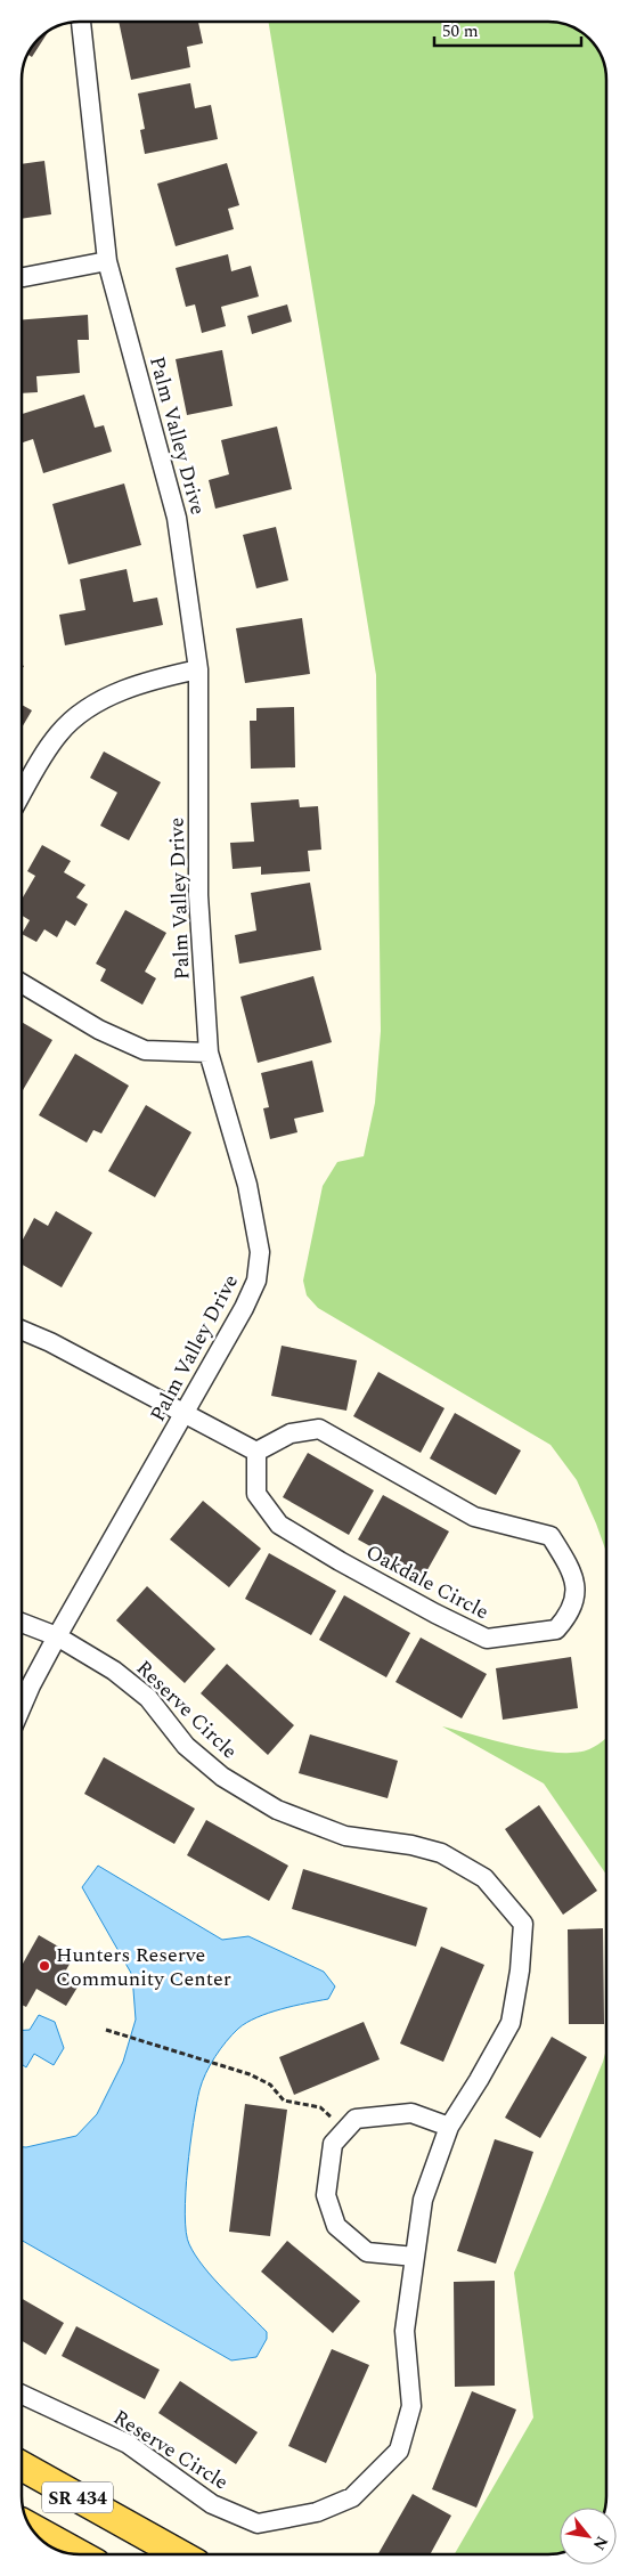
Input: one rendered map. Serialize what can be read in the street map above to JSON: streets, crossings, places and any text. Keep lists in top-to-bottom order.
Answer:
{
  "streets": {
    "main road": ["SR 434"],
    "street": ["Palm Valley Drive", "Oakdale Circle", "Reserve Circle"]
  },
  "crossings": [
    ["Palm Valley Drive", "Reserve Circle"]
  ],
  "places": ["Hunters Reserve Community Center"],
  "scale_bar": "50 m",
  "north": "bottom right"
}
